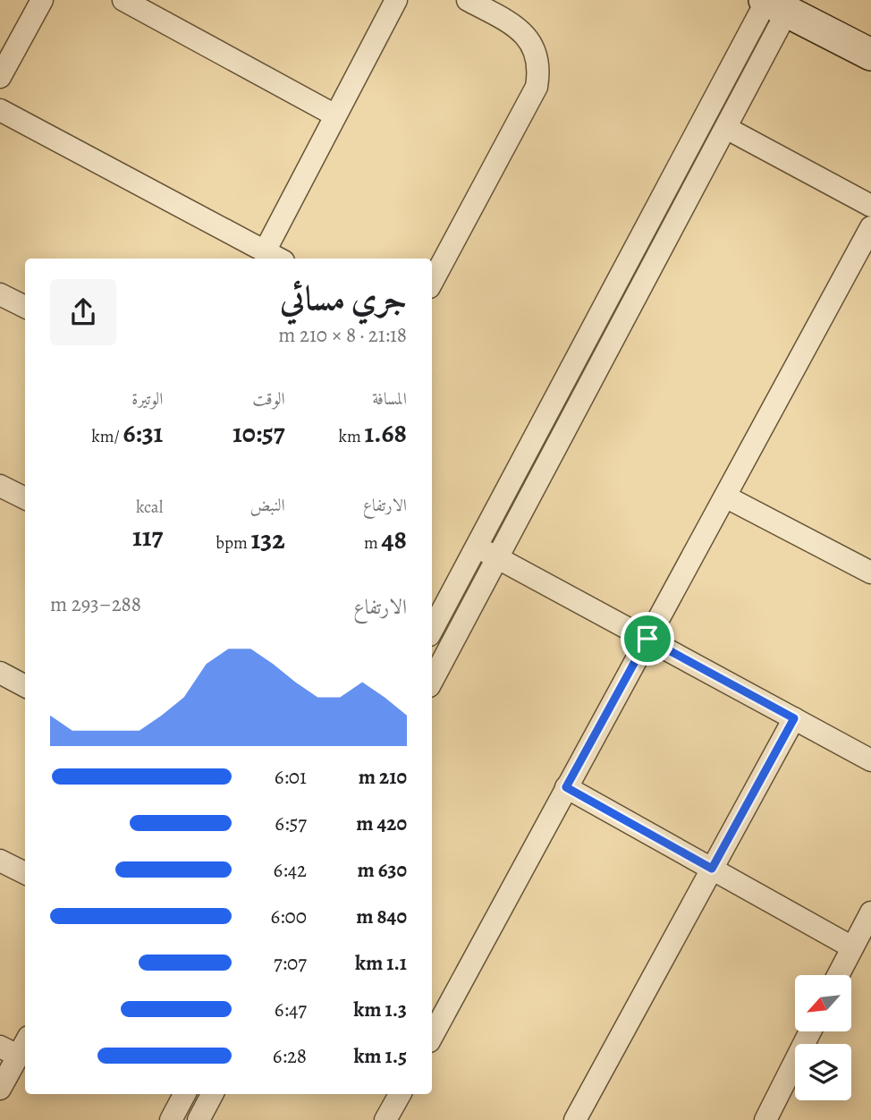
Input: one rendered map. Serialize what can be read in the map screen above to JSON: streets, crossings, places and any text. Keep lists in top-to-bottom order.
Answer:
{
  "north": "bottom left",
  "page": {
    "heading": ["جري مسائي", "21:18 · 8 × 210 m"],
    "stats": [
      ["المسافة", "1.68 km"],
      ["الوقت", "10:57"],
      ["الوتيرة", "6:31 /km"],
      ["الارتفاع", "48 m"],
      ["النبض", "132 bpm"],
      ["kcal", "117"]
    ],
    "chart": ["الارتفاع", "288–293 m"],
    "list": [
      {
        "name": "210 m",
        "note": "6:01"
      },
      {
        "name": "420 m",
        "note": "6:57"
      },
      {
        "name": "630 m",
        "note": "6:42"
      },
      {
        "name": "840 m",
        "note": "6:00"
      },
      {
        "name": "1.1 km",
        "note": "7:07"
      },
      {
        "name": "1.3 km",
        "note": "6:47"
      },
      {
        "name": "1.5 km",
        "note": "6:28"
      }
    ]
  }
}
